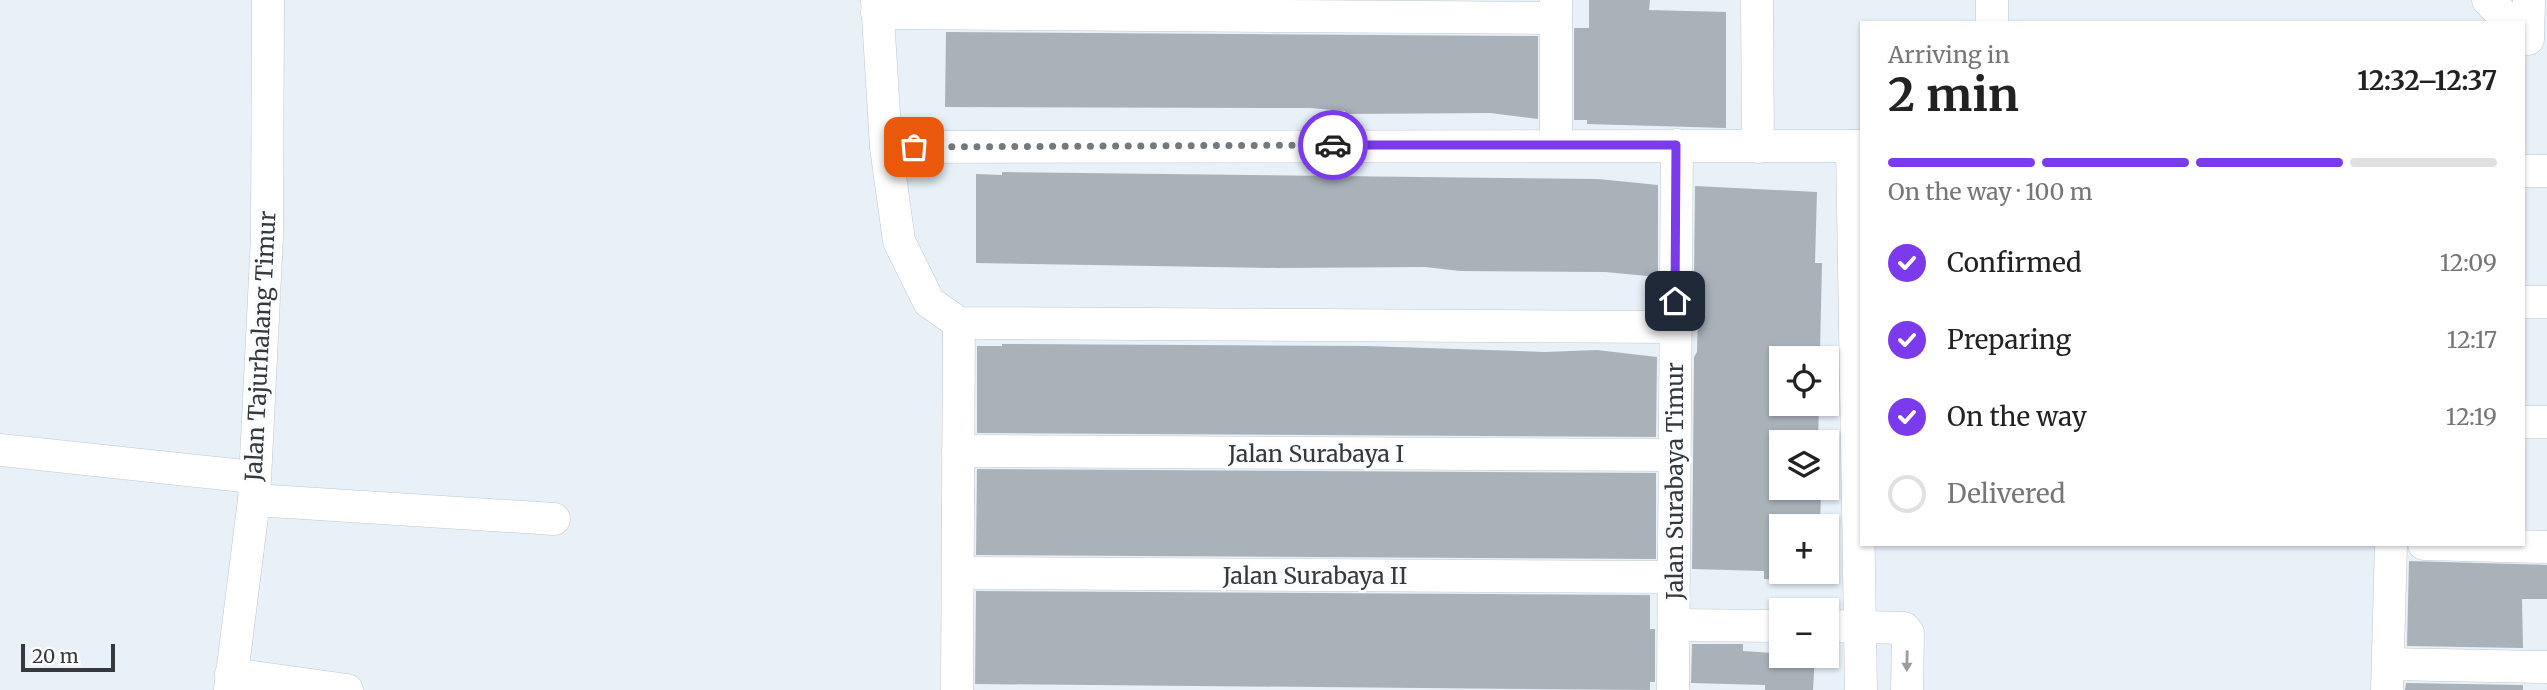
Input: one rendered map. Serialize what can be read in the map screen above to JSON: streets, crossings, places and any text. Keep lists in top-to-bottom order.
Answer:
{
  "streets": {
    "street": [
      "Jalan Tajurhalang Timur",
      "Jalan Surabaya I",
      "Jalan Surabaya Timur",
      "Jalan Surabaya II"
    ]
  },
  "crossings": [
    ["Jalan Surabaya I", "Jalan Surabaya Timur"],
    ["Jalan Surabaya Timur", "Jalan Surabaya II"]
  ],
  "scale_bar": "20 m",
  "page": {
    "heading": ["2 min", "Arriving in", "12:32–12:37"],
    "bar": "On the way · 100 m",
    "list": [
      ["Confirmed", "12:09"],
      ["Preparing", "12:17"],
      ["On the way", "12:19"],
      "Delivered"
    ],
    "map_buttons": ["+", "−"],
    "scale": "20 m"
  }
}
